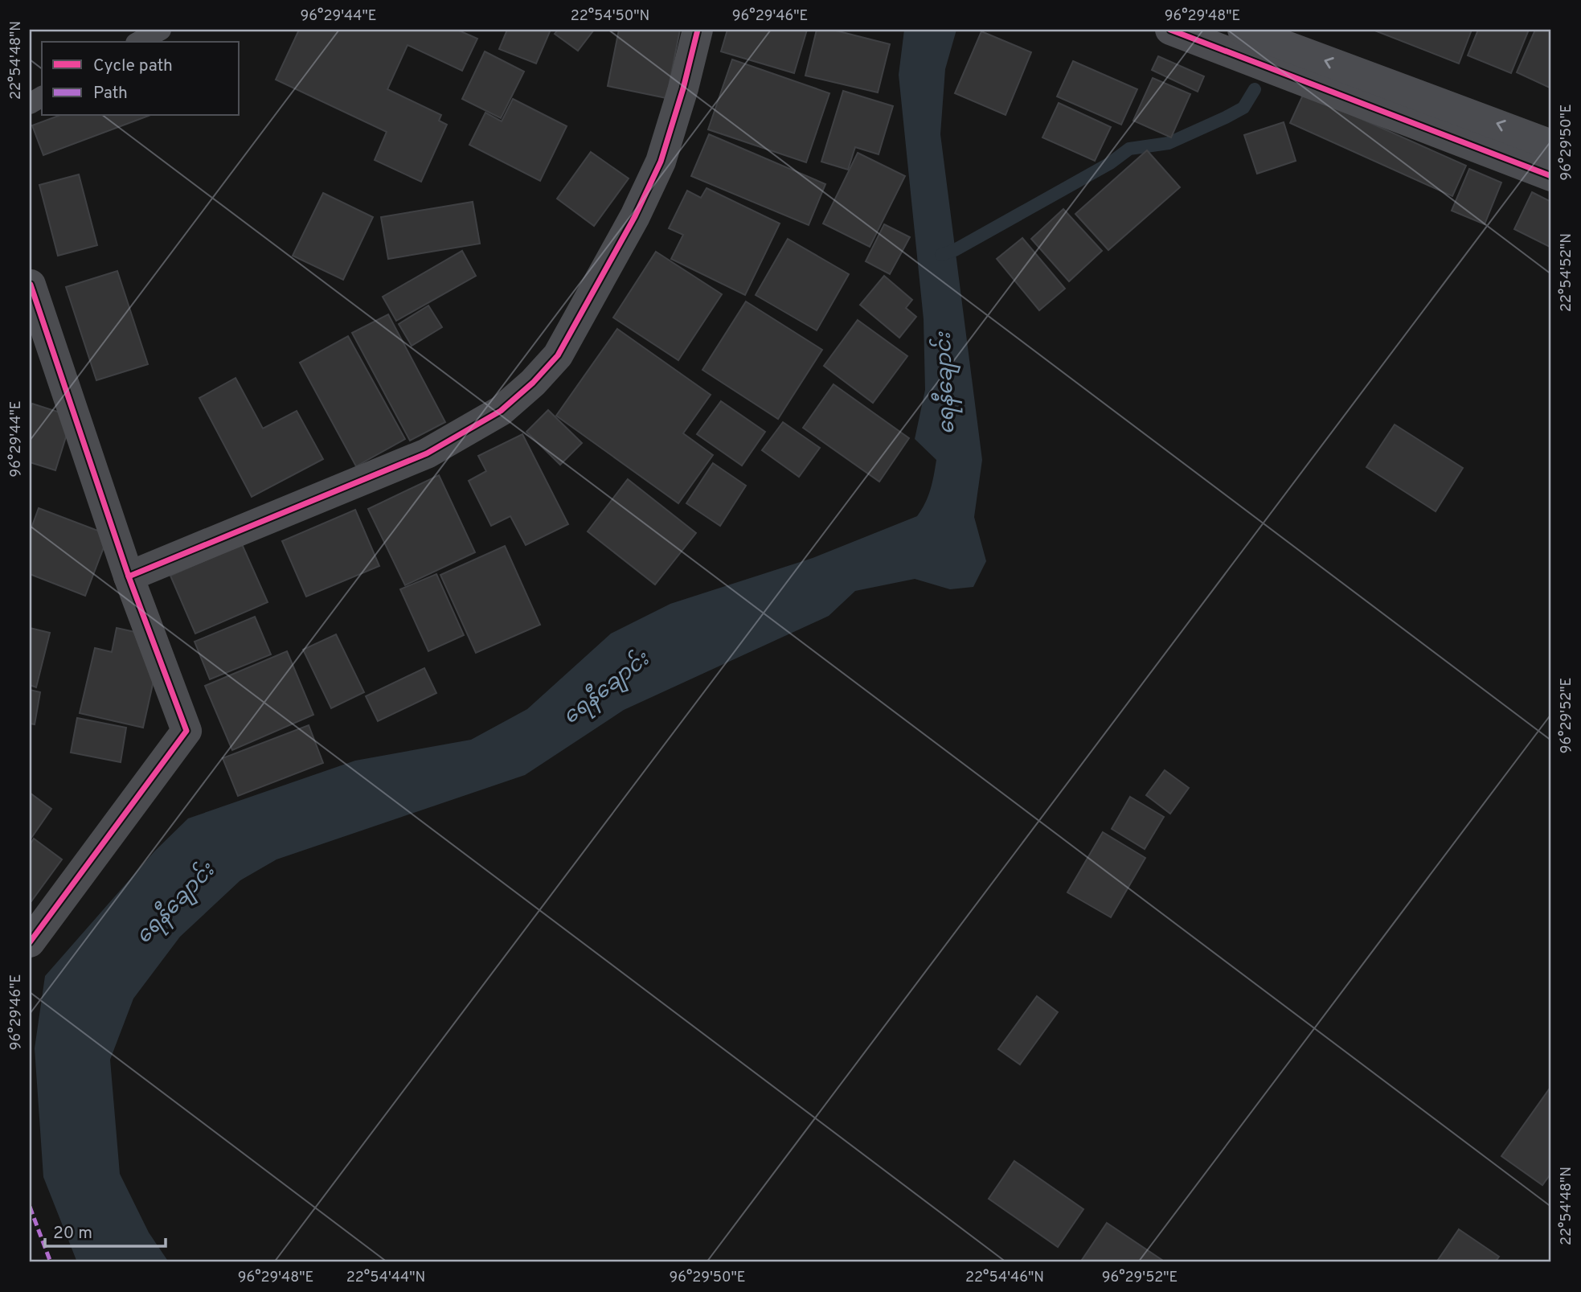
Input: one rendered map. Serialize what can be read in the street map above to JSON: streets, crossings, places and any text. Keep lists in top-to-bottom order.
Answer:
{
  "water": ["ရေနီချောင်း"],
  "legend": ["Cycle path", "Path"],
  "scale_bar": "20 m",
  "coordinates": [
    "96°29'44\"E",
    "22°54'50\"N",
    "96°29'46\"E",
    "96°29'48\"E",
    "22°54'48\"N",
    "96°29'50\"E",
    "22°54'52\"N",
    "96°29'52\"E",
    "22°54'44\"N",
    "22°54'46\"N"
  ]
}
